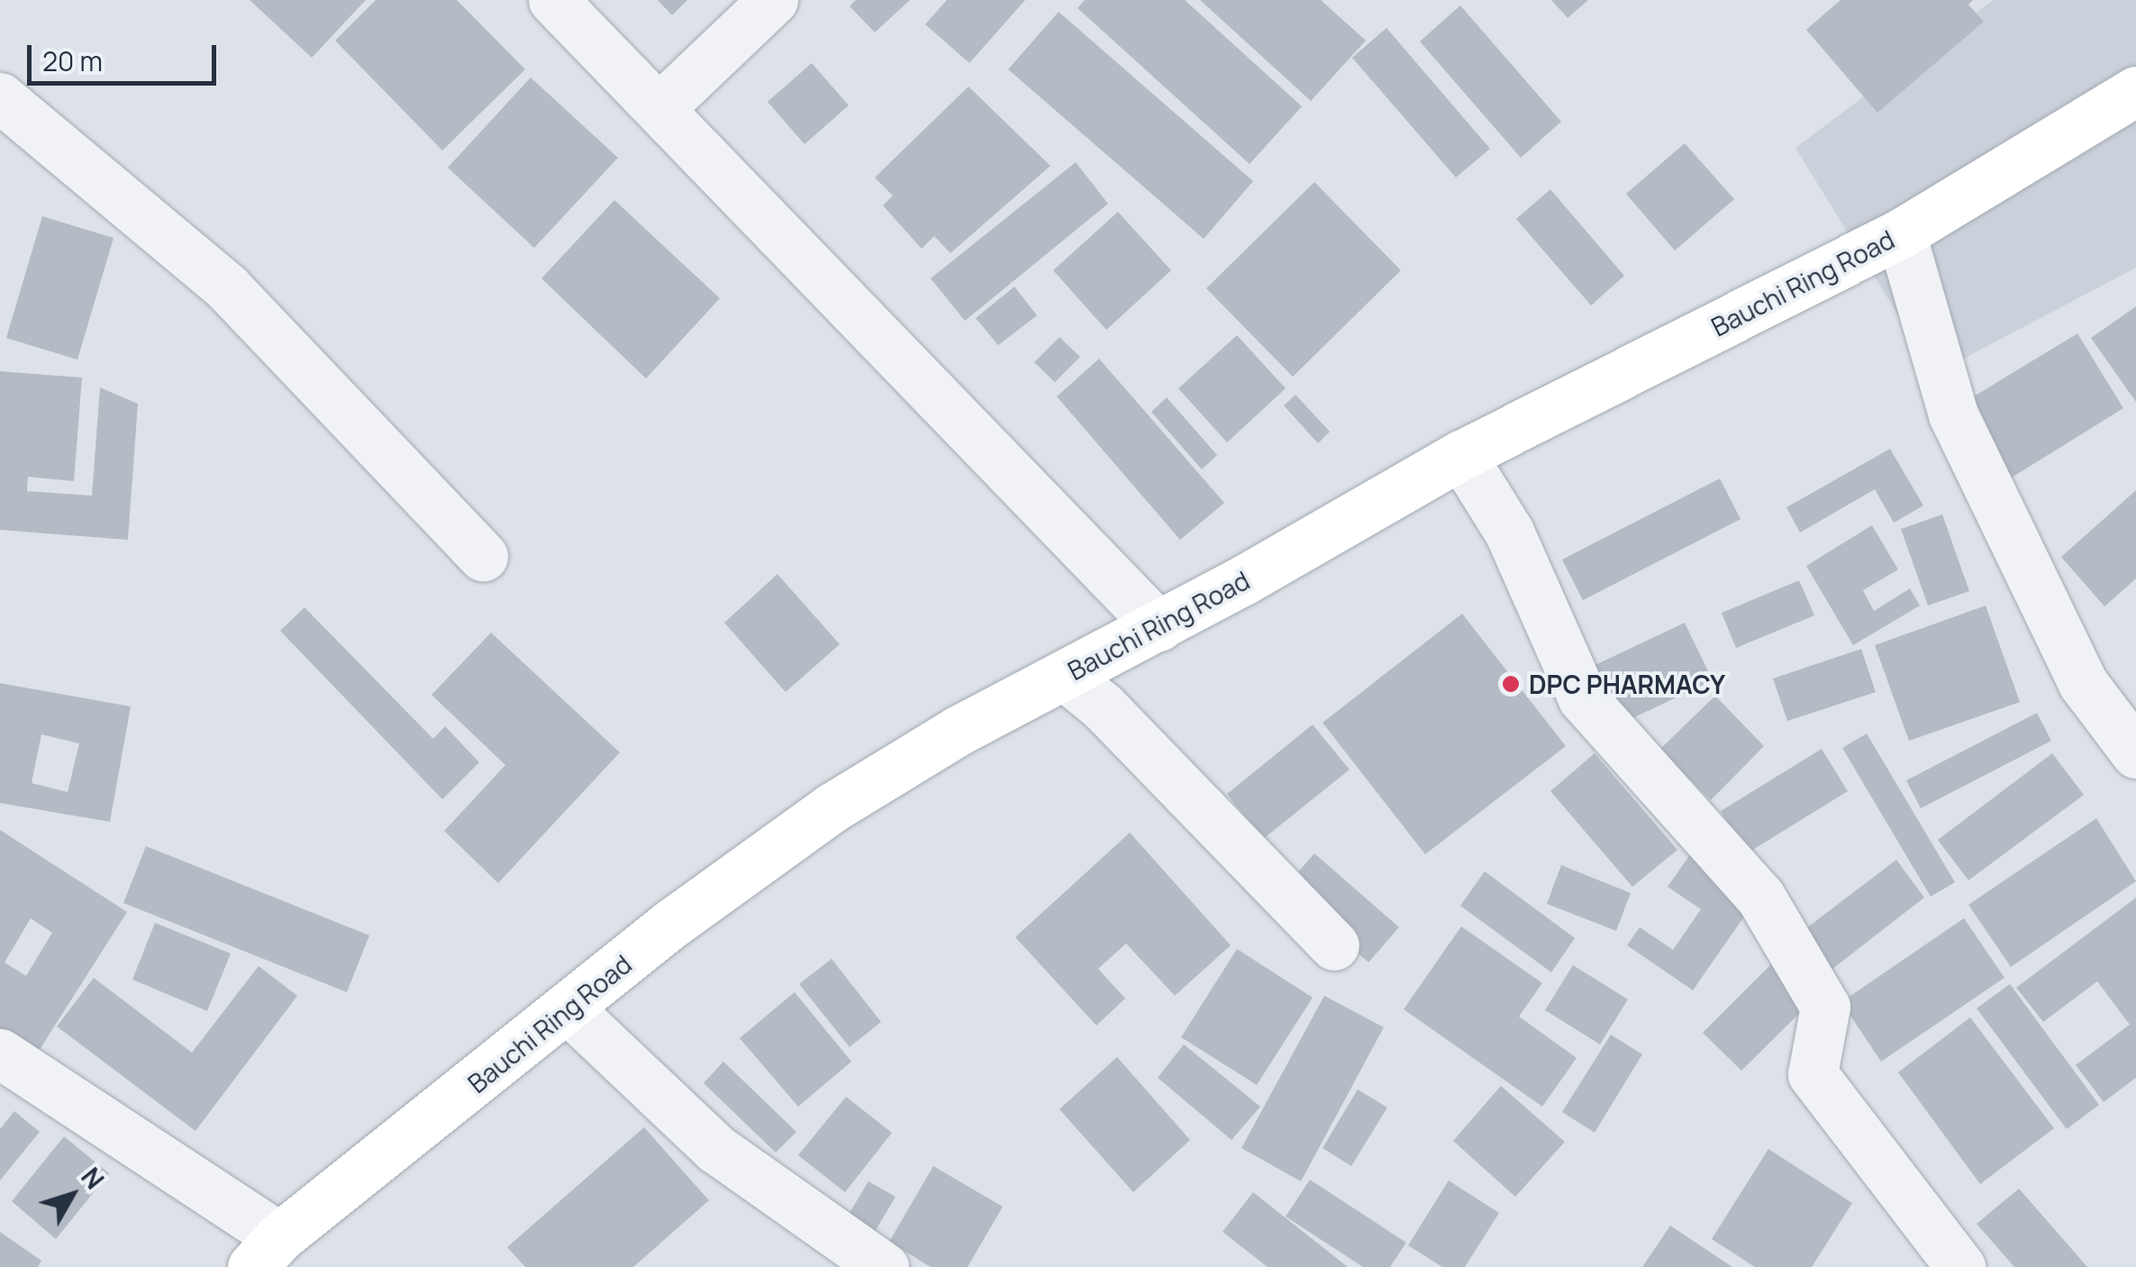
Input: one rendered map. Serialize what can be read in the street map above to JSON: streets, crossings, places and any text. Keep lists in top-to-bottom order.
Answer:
{
  "streets": {
    "main road": ["Bauchi Ring Road"]
  },
  "places": ["DPC PHARMACY"],
  "scale_bar": "20 m",
  "north": "top right"
}
